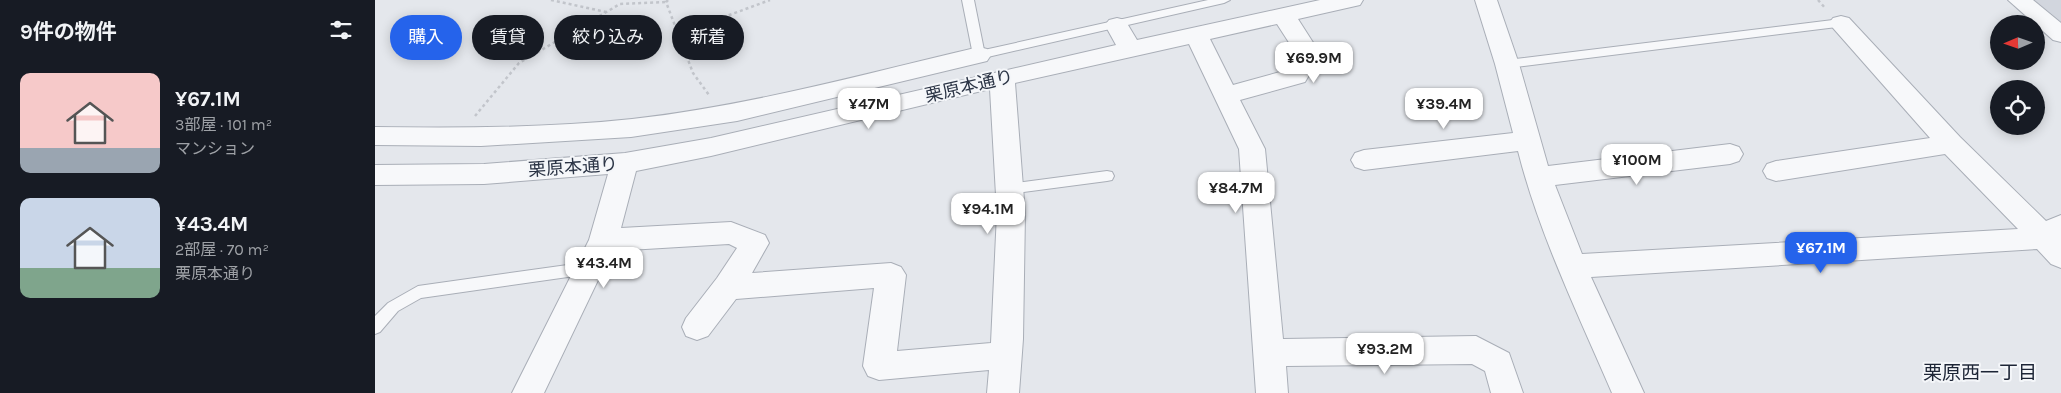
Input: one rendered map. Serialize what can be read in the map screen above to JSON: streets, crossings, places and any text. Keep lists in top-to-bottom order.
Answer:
{
  "streets": {
    "street": ["栗原本通り"]
  },
  "districts": ["栗原西一丁目"],
  "north": "left",
  "page": {
    "heading": "9件の物件",
    "chip": [
      "購入",
      "賃貸",
      "絞り込み",
      "新着"
    ],
    "price": [
      "¥69.9M",
      "¥47M",
      "¥39.4M",
      "¥100M",
      "¥84.7M",
      "¥94.1M",
      "¥67.1M",
      "¥43.4M",
      "¥93.2M"
    ],
    "list": [
      {
        "name": "¥67.1M",
        "note": "3部屋 · 101 m² · マンション"
      },
      {
        "name": "¥43.4M",
        "note": "2部屋 · 70 m² · 栗原本通り"
      }
    ]
  }
}
